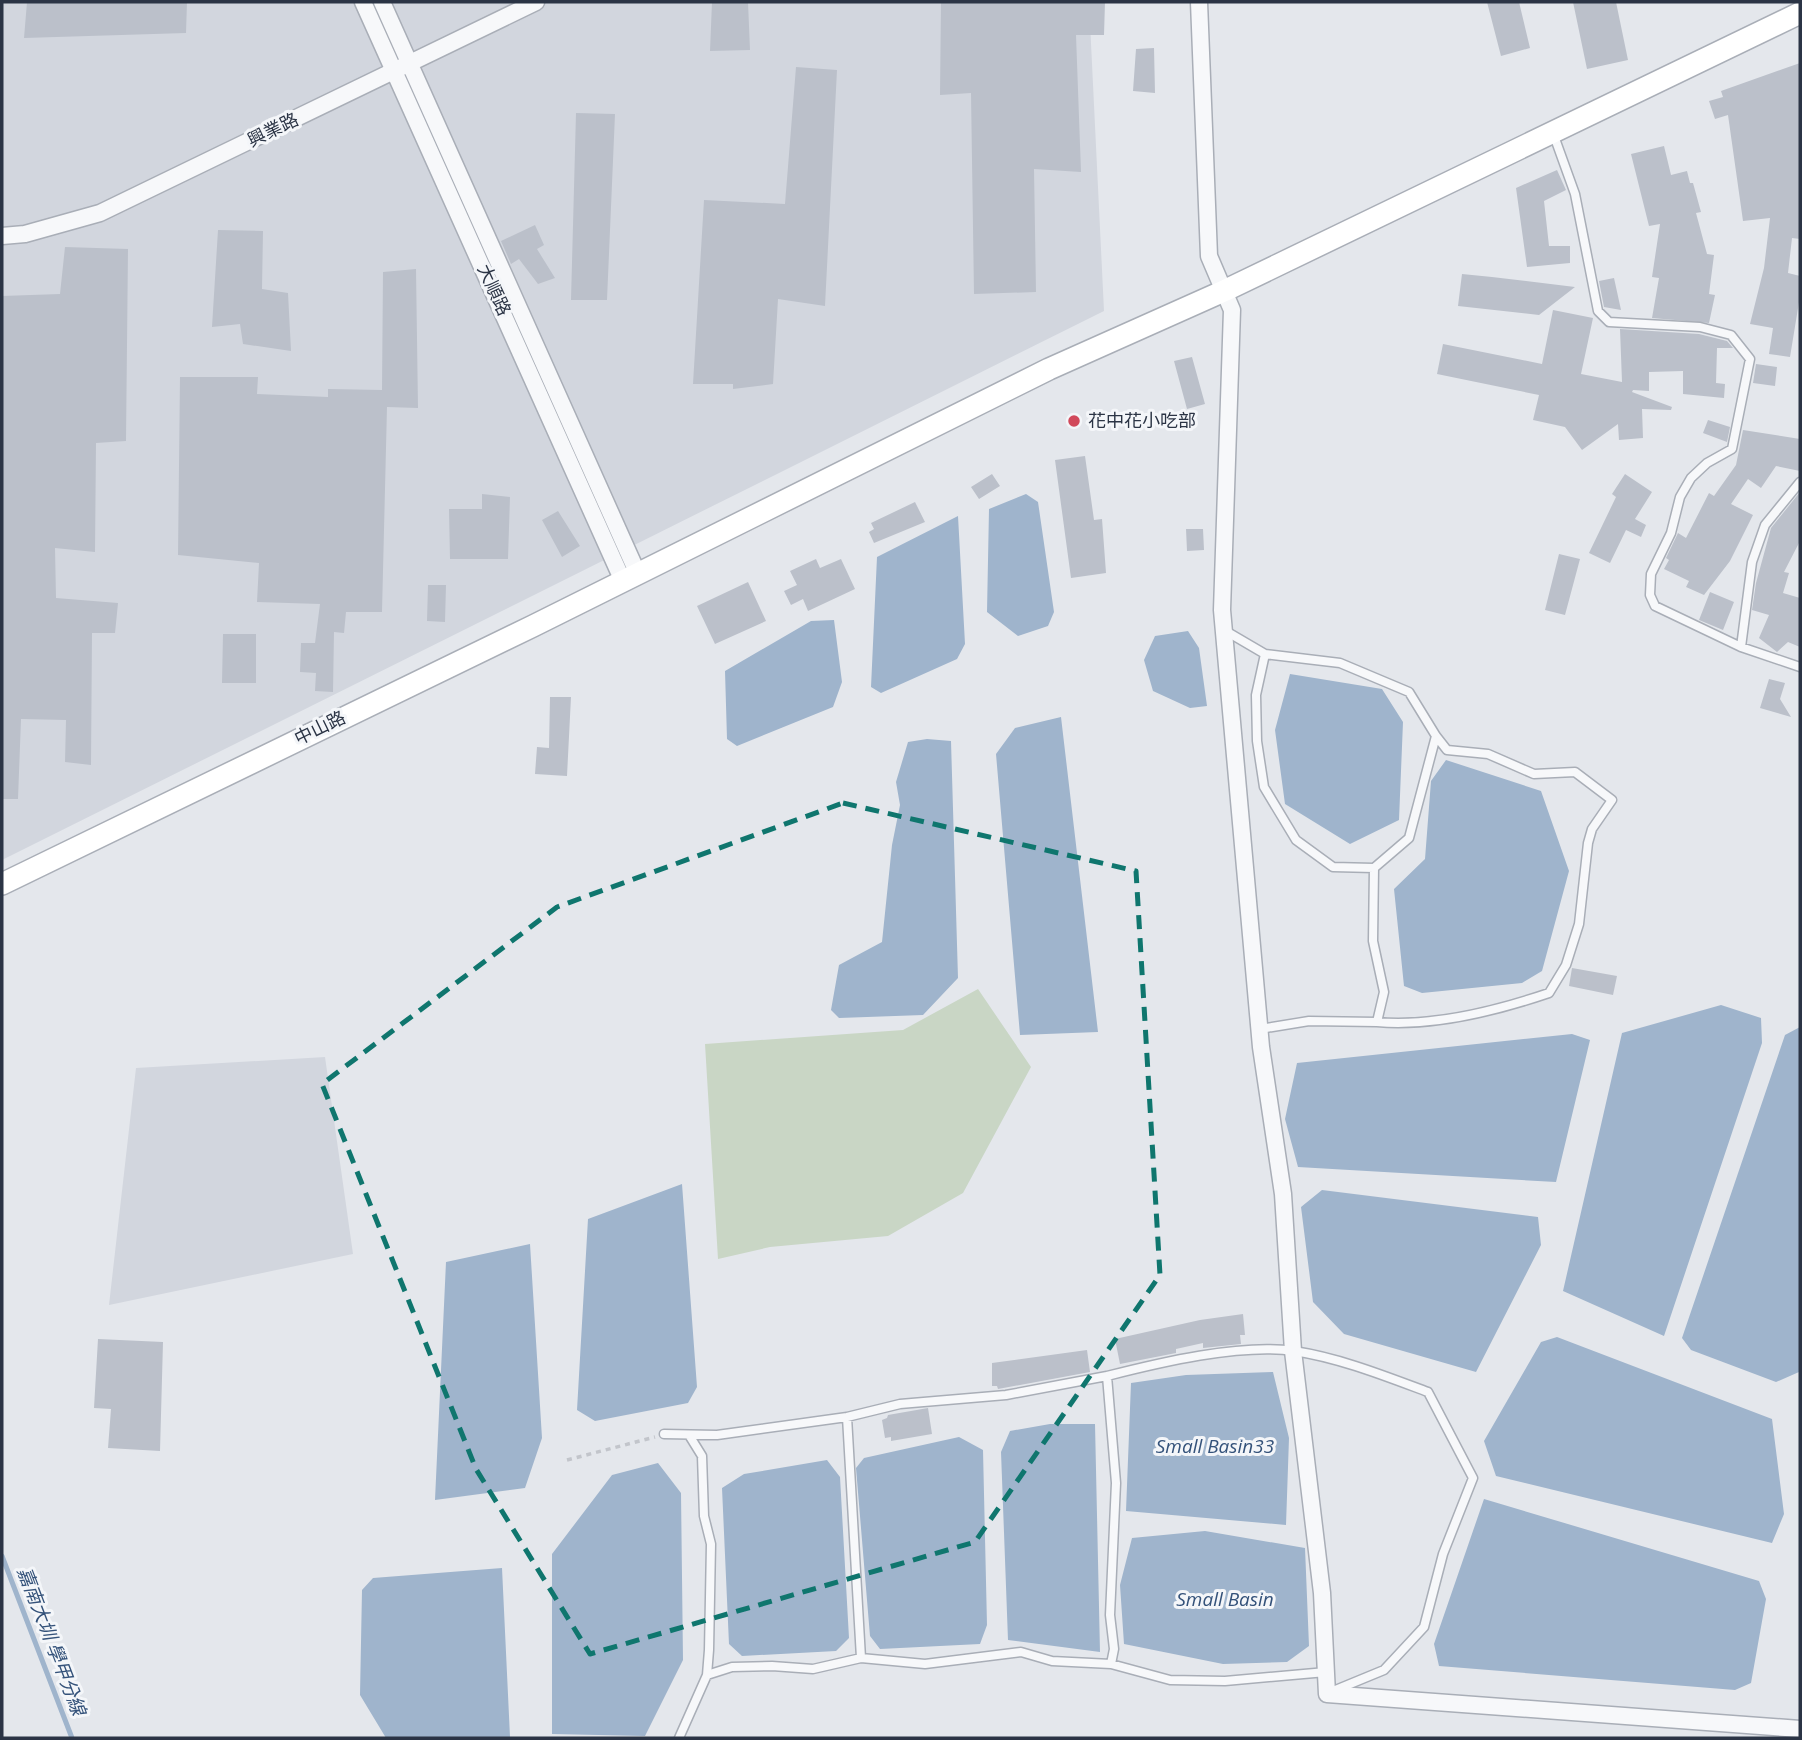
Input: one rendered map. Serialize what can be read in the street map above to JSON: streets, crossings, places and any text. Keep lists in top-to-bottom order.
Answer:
{
  "streets": {
    "main road": ["中山路"],
    "street": ["興業路", "大順路"]
  },
  "crossings": [
    ["興業路", "大順路"],
    ["大順路", "中山路"]
  ],
  "water": ["Small Basin33", "Small Basin", "嘉南大圳 學甲分線"],
  "places": ["花中花小吃部"]
}
